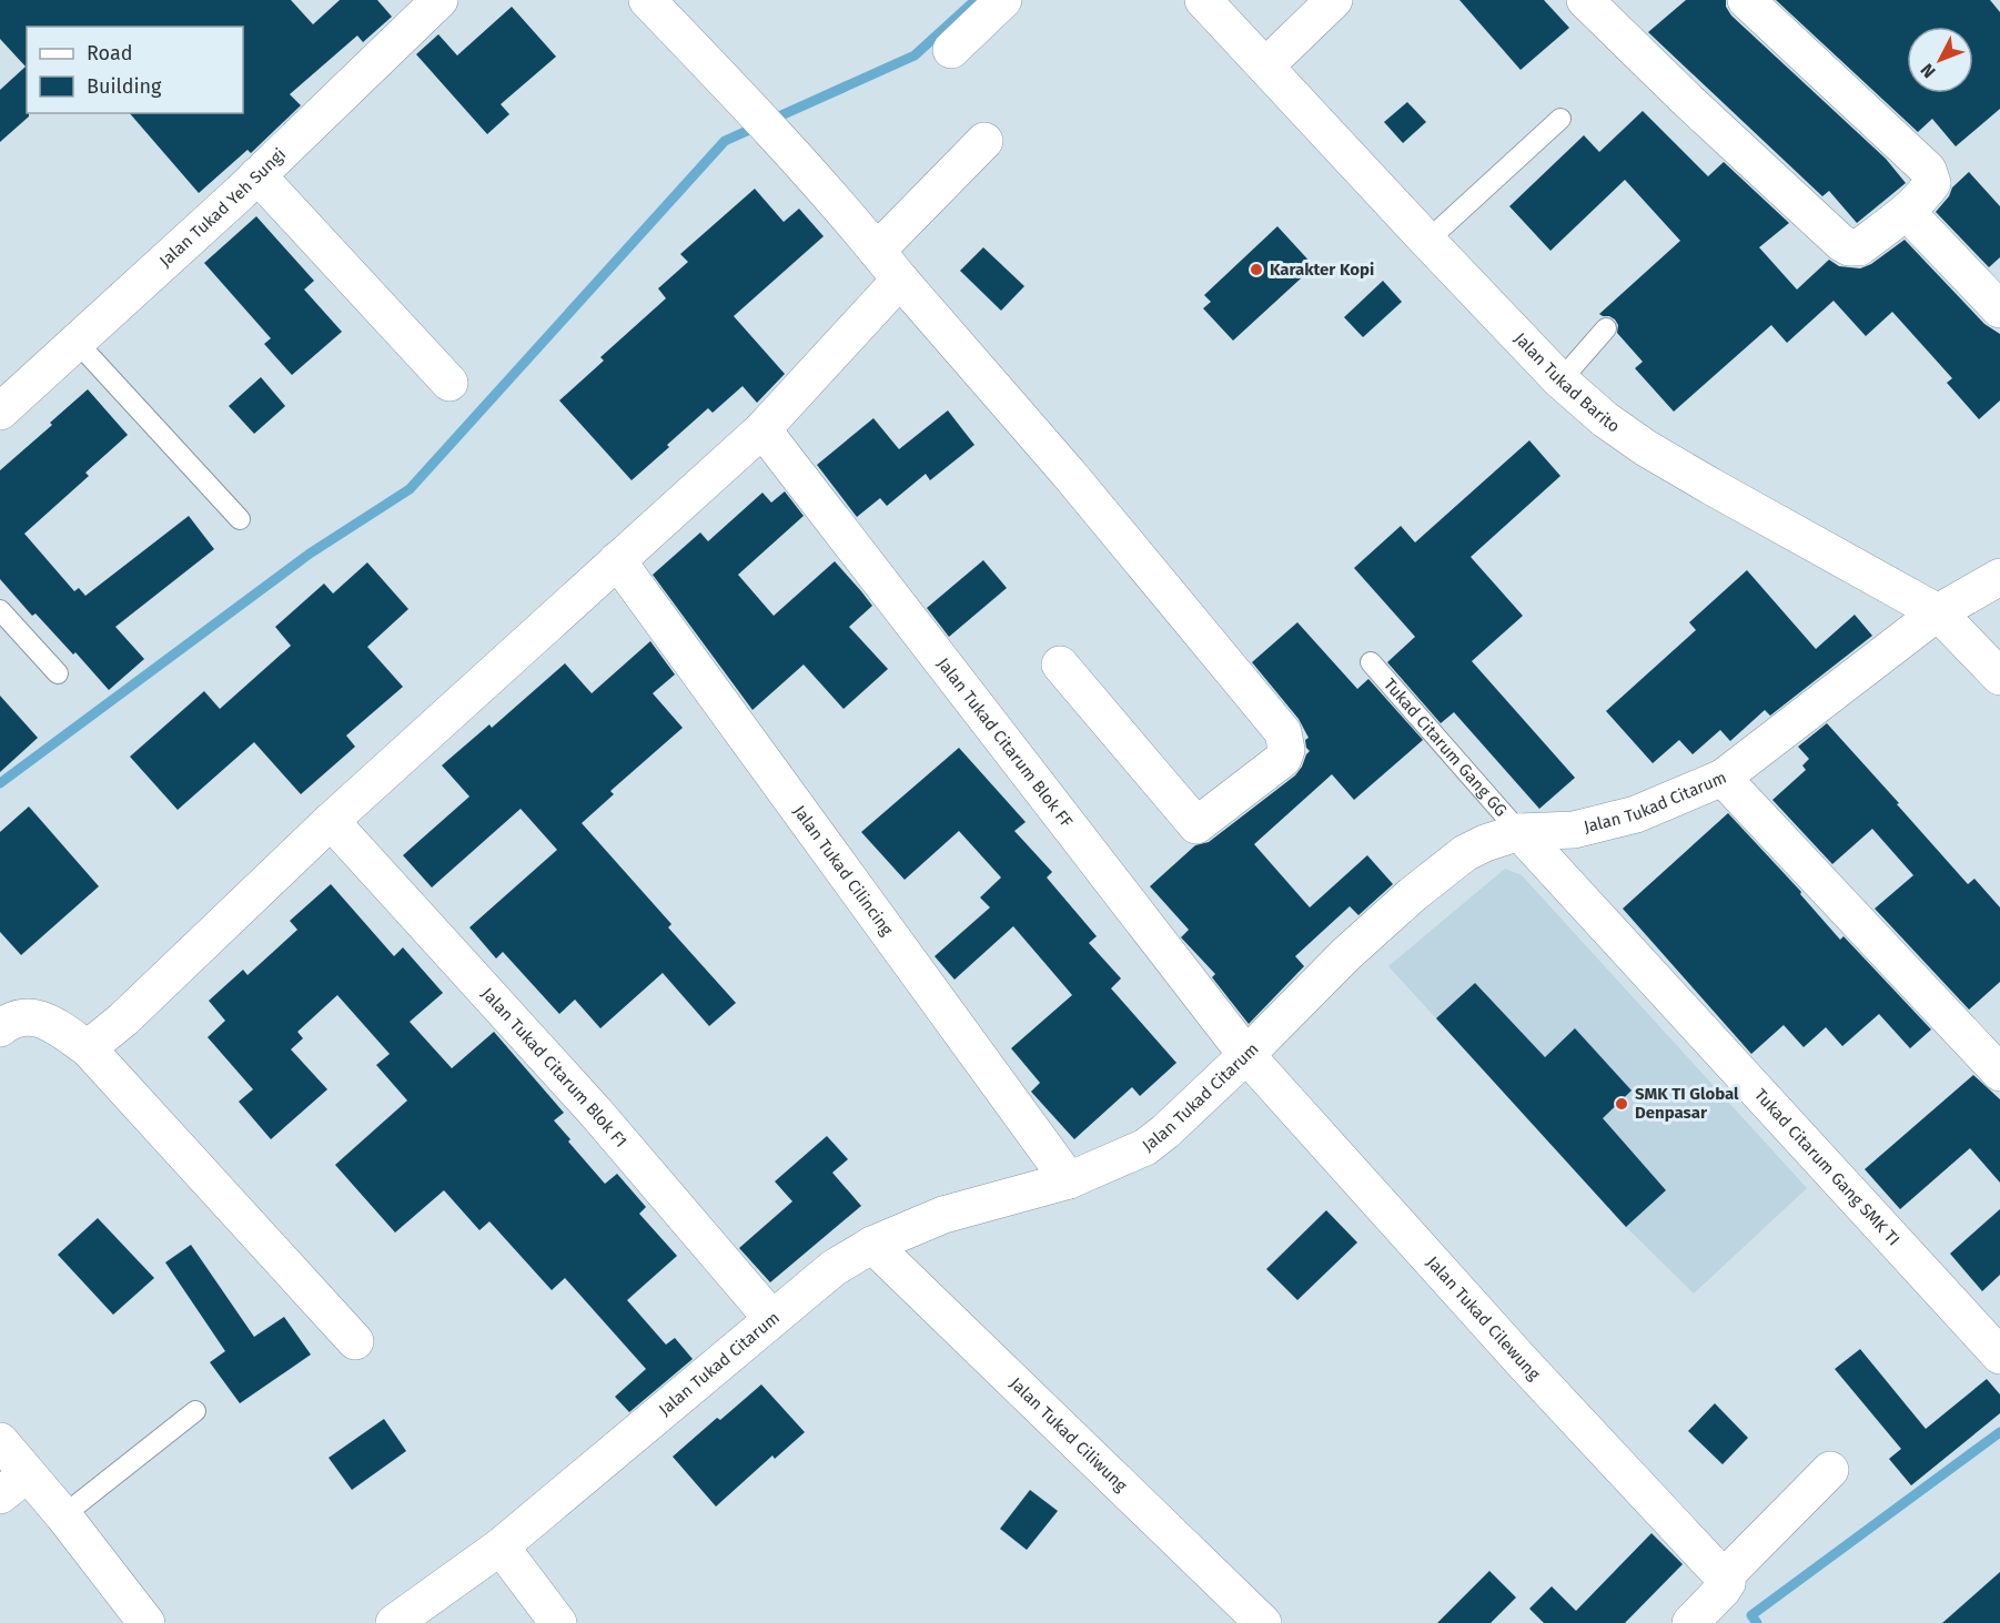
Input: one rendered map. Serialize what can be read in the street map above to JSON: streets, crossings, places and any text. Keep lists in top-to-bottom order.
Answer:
{
  "streets": {
    "street": [
      "Jalan Tukad Yeh Sungi",
      "Jalan Tukad Barito",
      "Jalan Tukad Citarum Blok FF",
      "Jalan Tukad Citarum",
      "Jalan Tukad Cilincing",
      "Jalan Tukad Citarum Blok F1",
      "Tukad Citarum Gang SMK TI",
      "Jalan Tukad Cilewung",
      "Jalan Tukad Ciliwung"
    ],
    "lane": ["Tukad Citarum Gang GG"]
  },
  "crossings": [
    ["Jalan Tukad Barito", "Jalan Tukad Citarum"],
    ["Jalan Tukad Citarum Blok FF", "Jalan Tukad Citarum"],
    ["Jalan Tukad Citarum Blok FF", "Jalan Tukad Cilewung"],
    ["Tukad Citarum Gang GG", "Jalan Tukad Citarum"],
    ["Tukad Citarum Gang GG", "Tukad Citarum Gang SMK TI"],
    ["Jalan Tukad Citarum", "Jalan Tukad Cilincing"],
    ["Jalan Tukad Citarum", "Jalan Tukad Citarum Blok F1"],
    ["Jalan Tukad Citarum", "Tukad Citarum Gang SMK TI"],
    ["Jalan Tukad Citarum", "Jalan Tukad Cilewung"],
    ["Jalan Tukad Citarum", "Jalan Tukad Ciliwung"]
  ],
  "places": ["Karakter Kopi", "SMK TI Global Denpasar"],
  "legend": ["Road", "Building"],
  "north": "bottom left"
}
